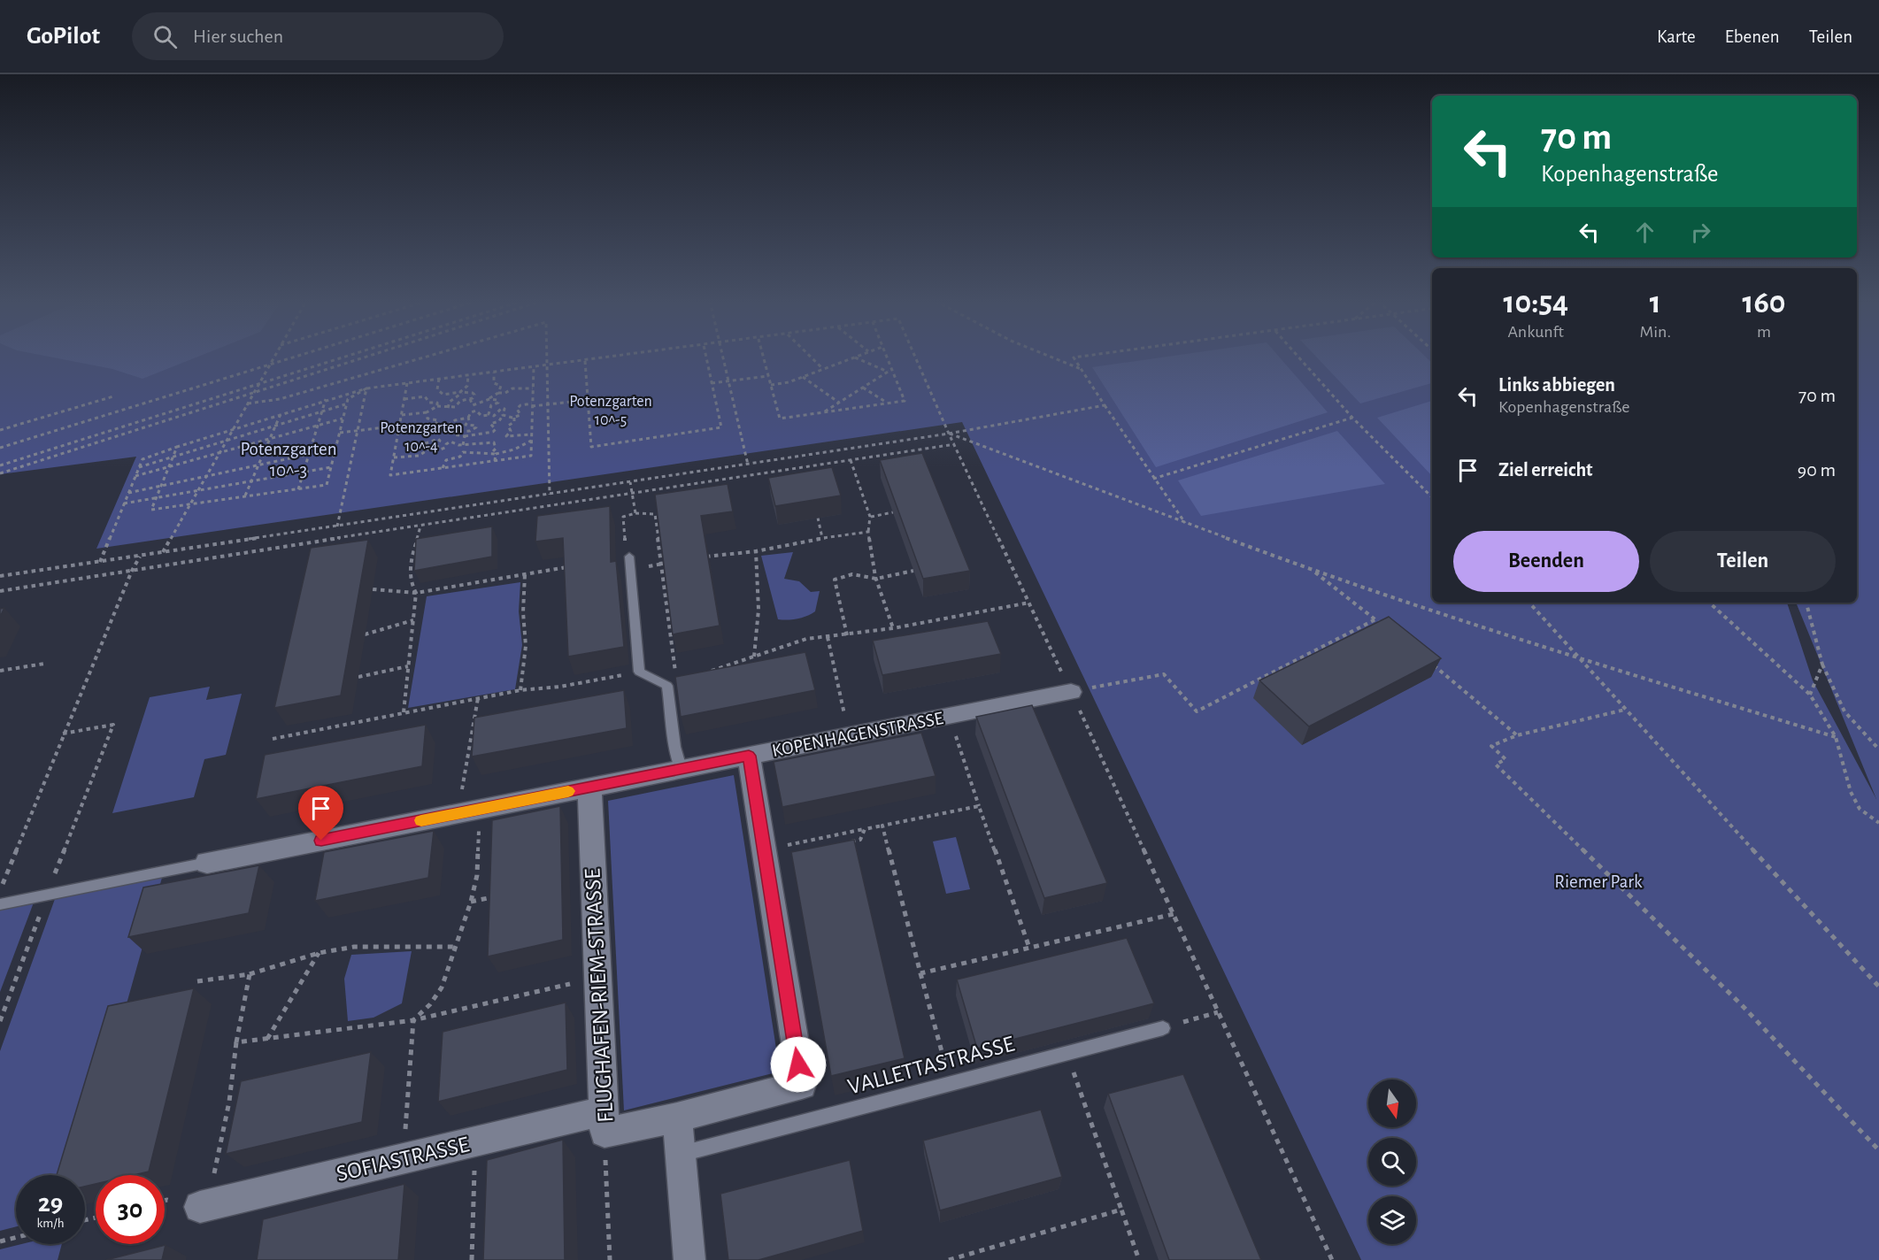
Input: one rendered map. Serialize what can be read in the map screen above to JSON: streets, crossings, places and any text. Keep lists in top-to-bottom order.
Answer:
{
  "streets": {
    "street": ["KOPENHAGENSTRASSE", "FLUGHAFEN-RIEM-STRASSE", "SOFIASTRASSE"],
    "lane": ["VALLETTASTRASSE"]
  },
  "crossings": [
    ["KOPENHAGENSTRASSE", "FLUGHAFEN-RIEM-STRASSE"],
    ["FLUGHAFEN-RIEM-STRASSE", "SOFIASTRASSE"]
  ],
  "parks": [
    "Potenzgarten 10^-5",
    "Potenzgarten 10^-4",
    "Potenzgarten 10^-3",
    "Riemer Park"
  ],
  "north": "bottom",
  "page": {
    "header": "GoPilot",
    "search": "Hier suchen",
    "nav": ["Karte", "Ebenen", "Teilen"],
    "turn": ["70 m", "Kopenhagenstraße"],
    "eta": [
      "10:54",
      "Ankunft",
      "1",
      "Min.",
      "160",
      "m"
    ],
    "list": [
      {
        "name": "Links abbiegen",
        "note": "Kopenhagenstraße",
        "value": "70 m"
      },
      {
        "name": "Ziel erreicht",
        "value": "90 m"
      }
    ],
    "buttons": ["Beenden", "Teilen"],
    "speed": "29 km/h",
    "limit": "30"
  }
}
